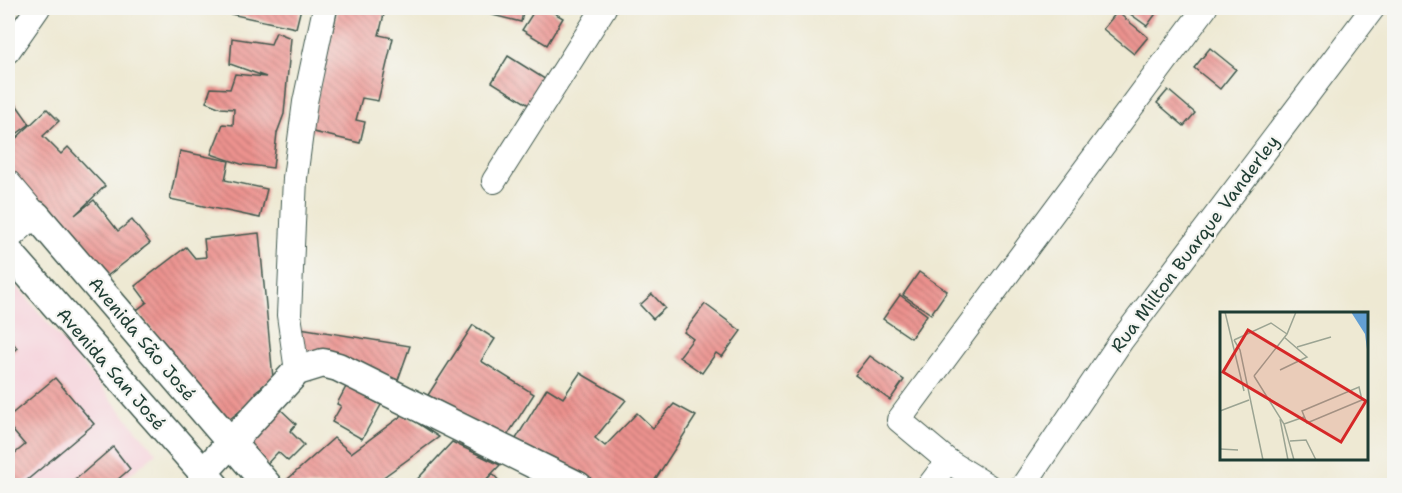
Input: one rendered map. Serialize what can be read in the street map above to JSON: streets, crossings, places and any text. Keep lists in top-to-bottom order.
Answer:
{
  "streets": {
    "street": ["Rua Milton Buarque Vanderley", "Avenida São José", "Avenida San José"]
  }
}
